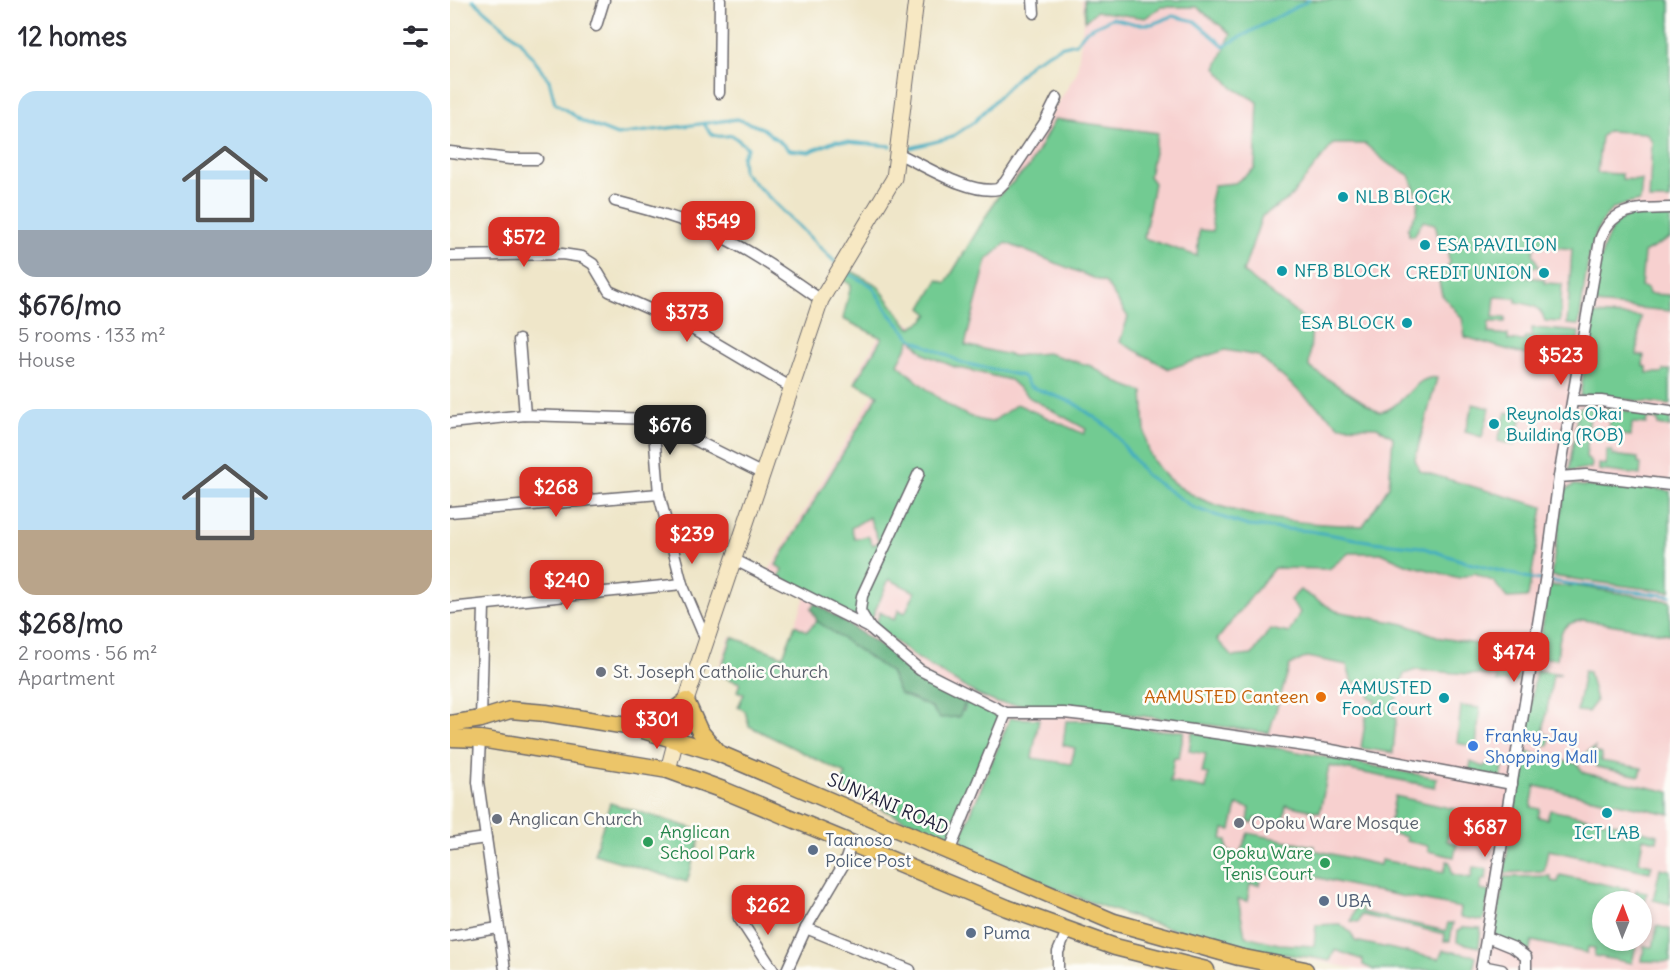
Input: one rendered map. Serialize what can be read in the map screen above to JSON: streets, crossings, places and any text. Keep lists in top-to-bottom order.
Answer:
{
  "streets": {
    "main road": ["SUNYANI ROAD"]
  },
  "places": [
    "NLB BLOCK",
    "ESA PAVILION",
    "NFB BLOCK",
    "CREDIT UNION",
    "ESA BLOCK",
    "Reynolds Okai Building (ROB)",
    "St. Joseph Catholic Church",
    "AAMUSTED Canteen",
    "AAMUSTED Food Court",
    "Franky-Jay Shopping Mall",
    "ICT LAB",
    "Anglican Church",
    "Opoku Ware Mosque",
    "Anglican School Park",
    "Taanoso Police Post",
    "Opoku Ware Tenis Court",
    "UBA",
    "Puma"
  ],
  "north": "top",
  "page": {
    "heading": "12 homes",
    "list": [
      {
        "name": "$676/mo",
        "note": "5 rooms · 133 m² · House"
      },
      {
        "name": "$268/mo",
        "note": "2 rooms · 56 m² · Apartment"
      }
    ],
    "price": [
      "$549",
      "$572",
      "$373",
      "$523",
      "$676",
      "$268",
      "$239",
      "$240",
      "$474",
      "$301",
      "$687",
      "$262"
    ]
  }
}
